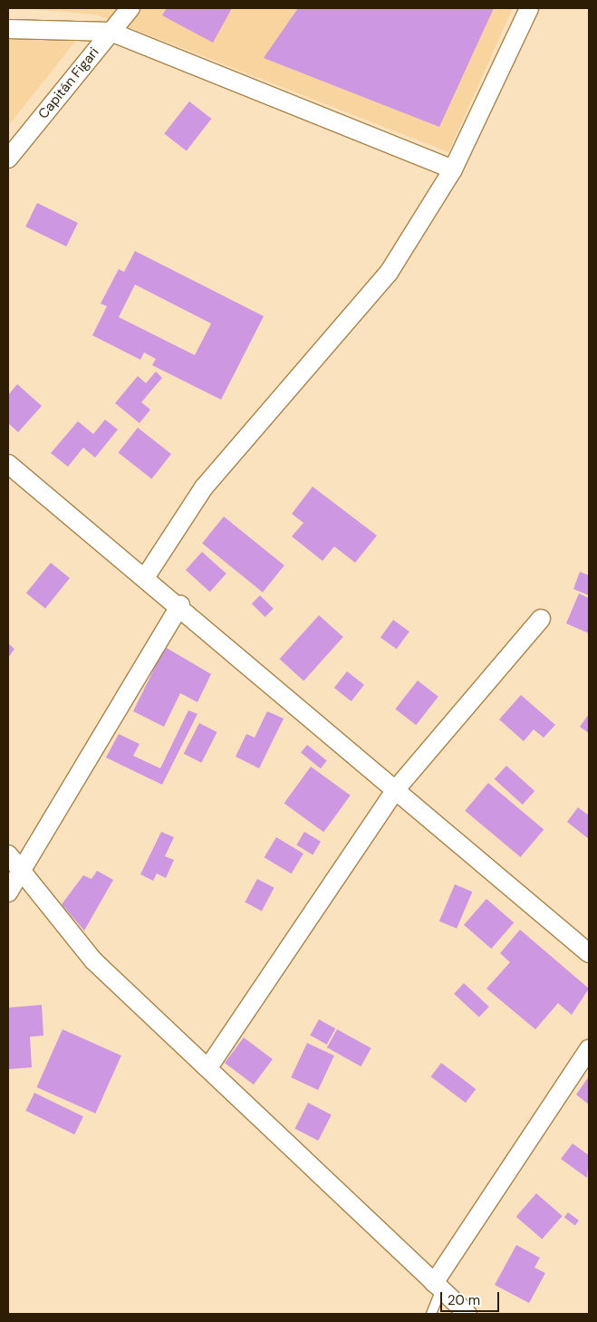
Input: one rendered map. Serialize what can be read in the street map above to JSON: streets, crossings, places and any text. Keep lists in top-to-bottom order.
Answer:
{
  "streets": {
    "street": ["Capitán Figari"]
  },
  "scale_bar": "20 m"
}
